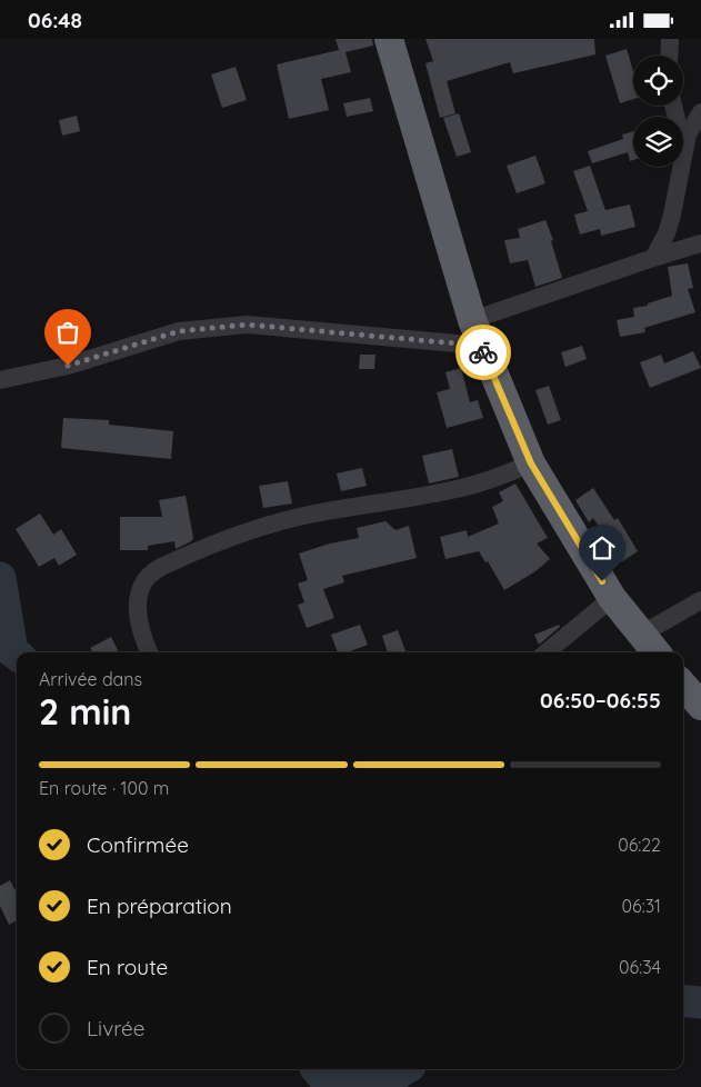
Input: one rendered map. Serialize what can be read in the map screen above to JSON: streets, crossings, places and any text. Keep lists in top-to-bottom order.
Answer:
{
  "page": {
    "status": "06:48",
    "heading": ["2 min", "Arrivée dans", "06:50–06:55"],
    "bar": "En route · 100 m",
    "list": [
      ["Confirmée", "06:22"],
      ["En préparation", "06:31"],
      ["En route", "06:34"],
      "Livrée"
    ]
  }
}
